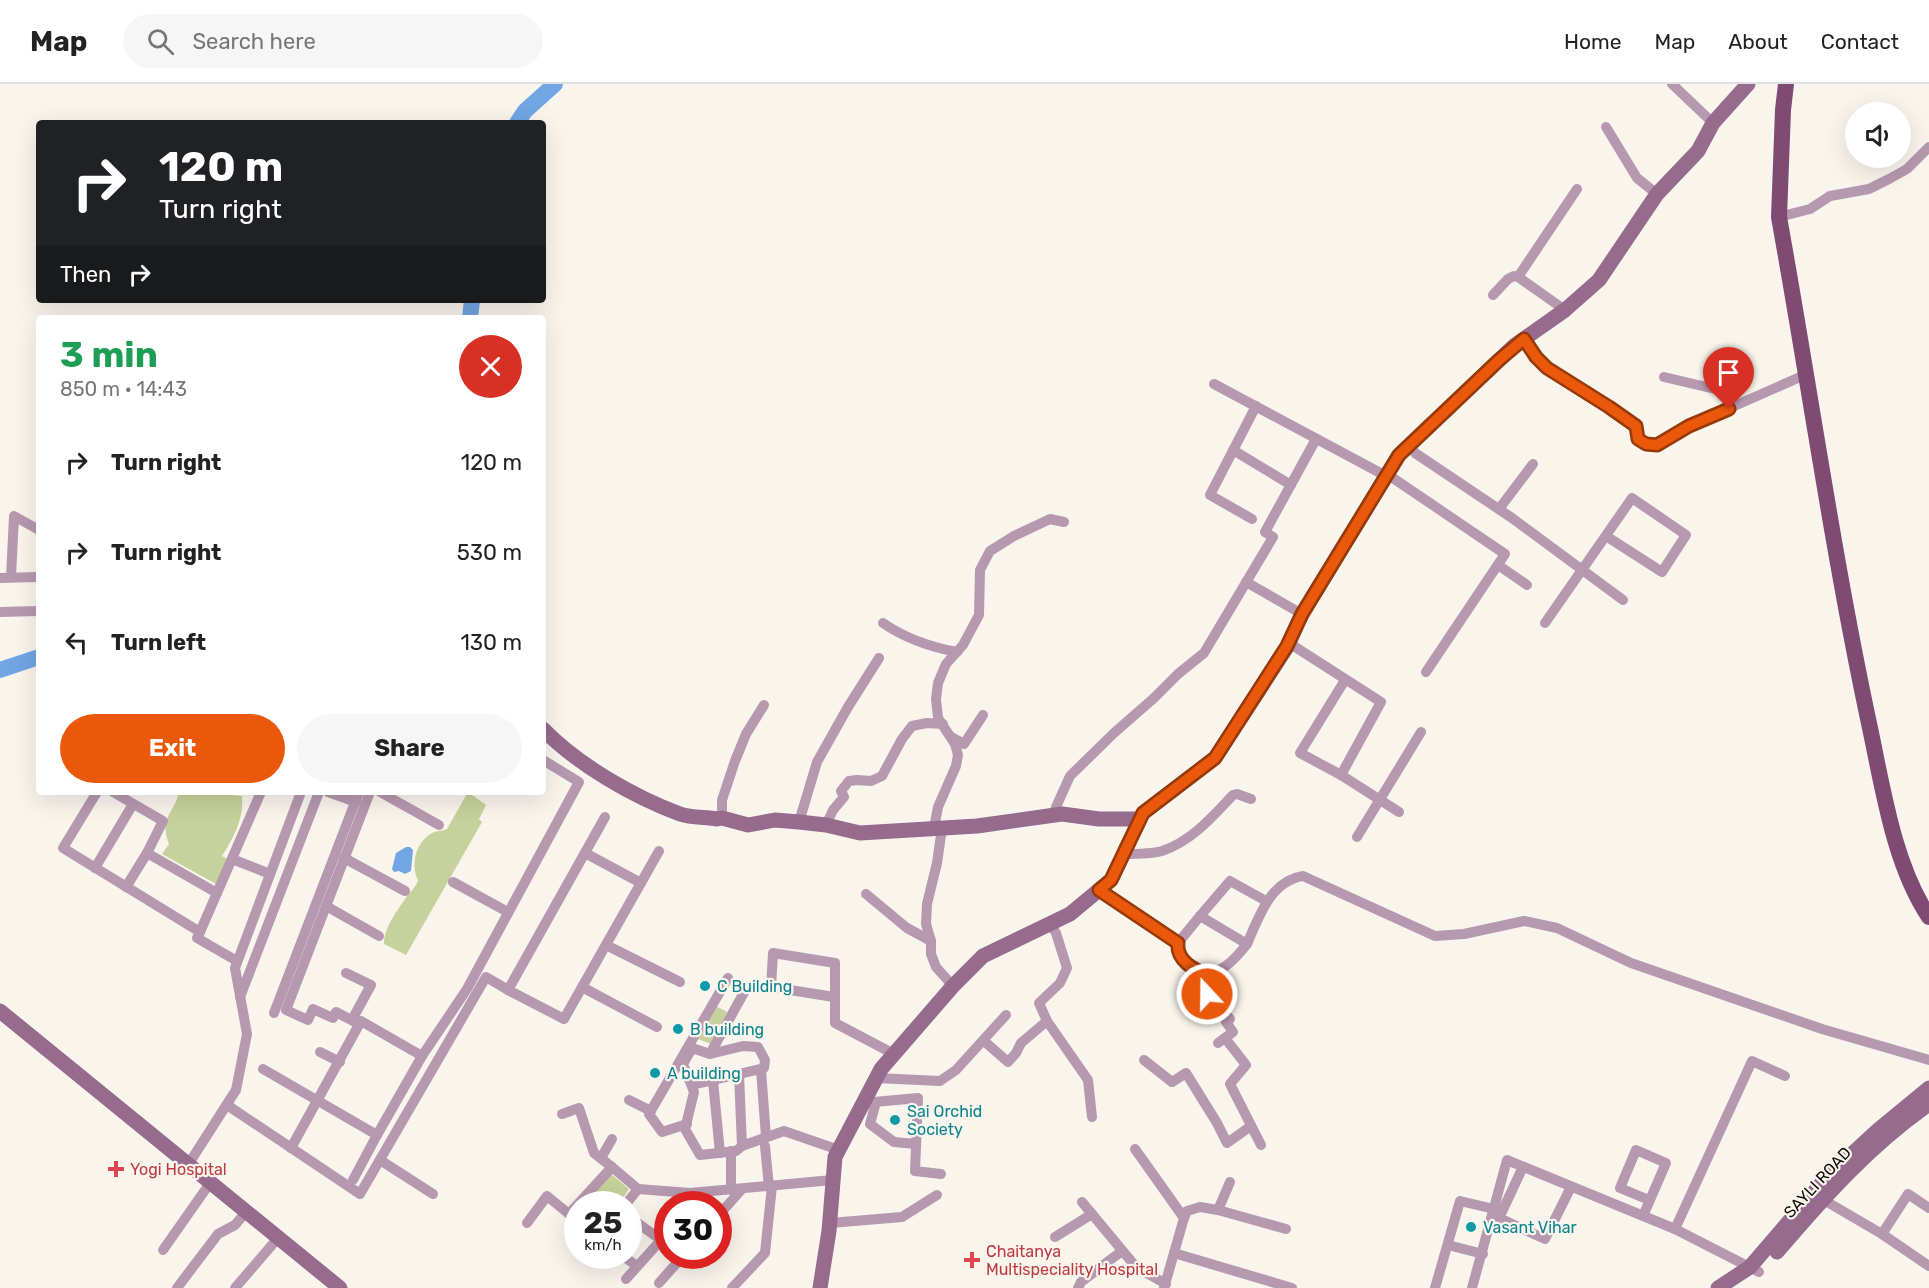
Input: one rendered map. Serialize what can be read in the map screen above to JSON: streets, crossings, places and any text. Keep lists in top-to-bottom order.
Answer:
{
  "streets": {
    "main road": ["SAYLI ROAD"]
  },
  "places": {
    "other": [
      "C Building",
      "B building",
      "A building",
      "Sai Orchid Society",
      "Vasant Vihar"
    ],
    "health": ["Yogi Hospital", "Chaitanya Multispeciality Hospital"]
  },
  "page": {
    "header": "Map",
    "search": "Search here",
    "nav": [
      "Home",
      "Map",
      "About",
      "Contact"
    ],
    "turn": ["120 m", "Turn right"],
    "then": "Then",
    "heading": ["3 min", "850 m · 14:43"],
    "list": [
      {
        "name": "Turn right",
        "value": "120 m"
      },
      {
        "name": "Turn right",
        "value": "530 m"
      },
      {
        "name": "Turn left",
        "value": "130 m"
      }
    ],
    "buttons": ["Exit", "Share"],
    "speed": "25 km/h",
    "limit": "30"
  }
}
